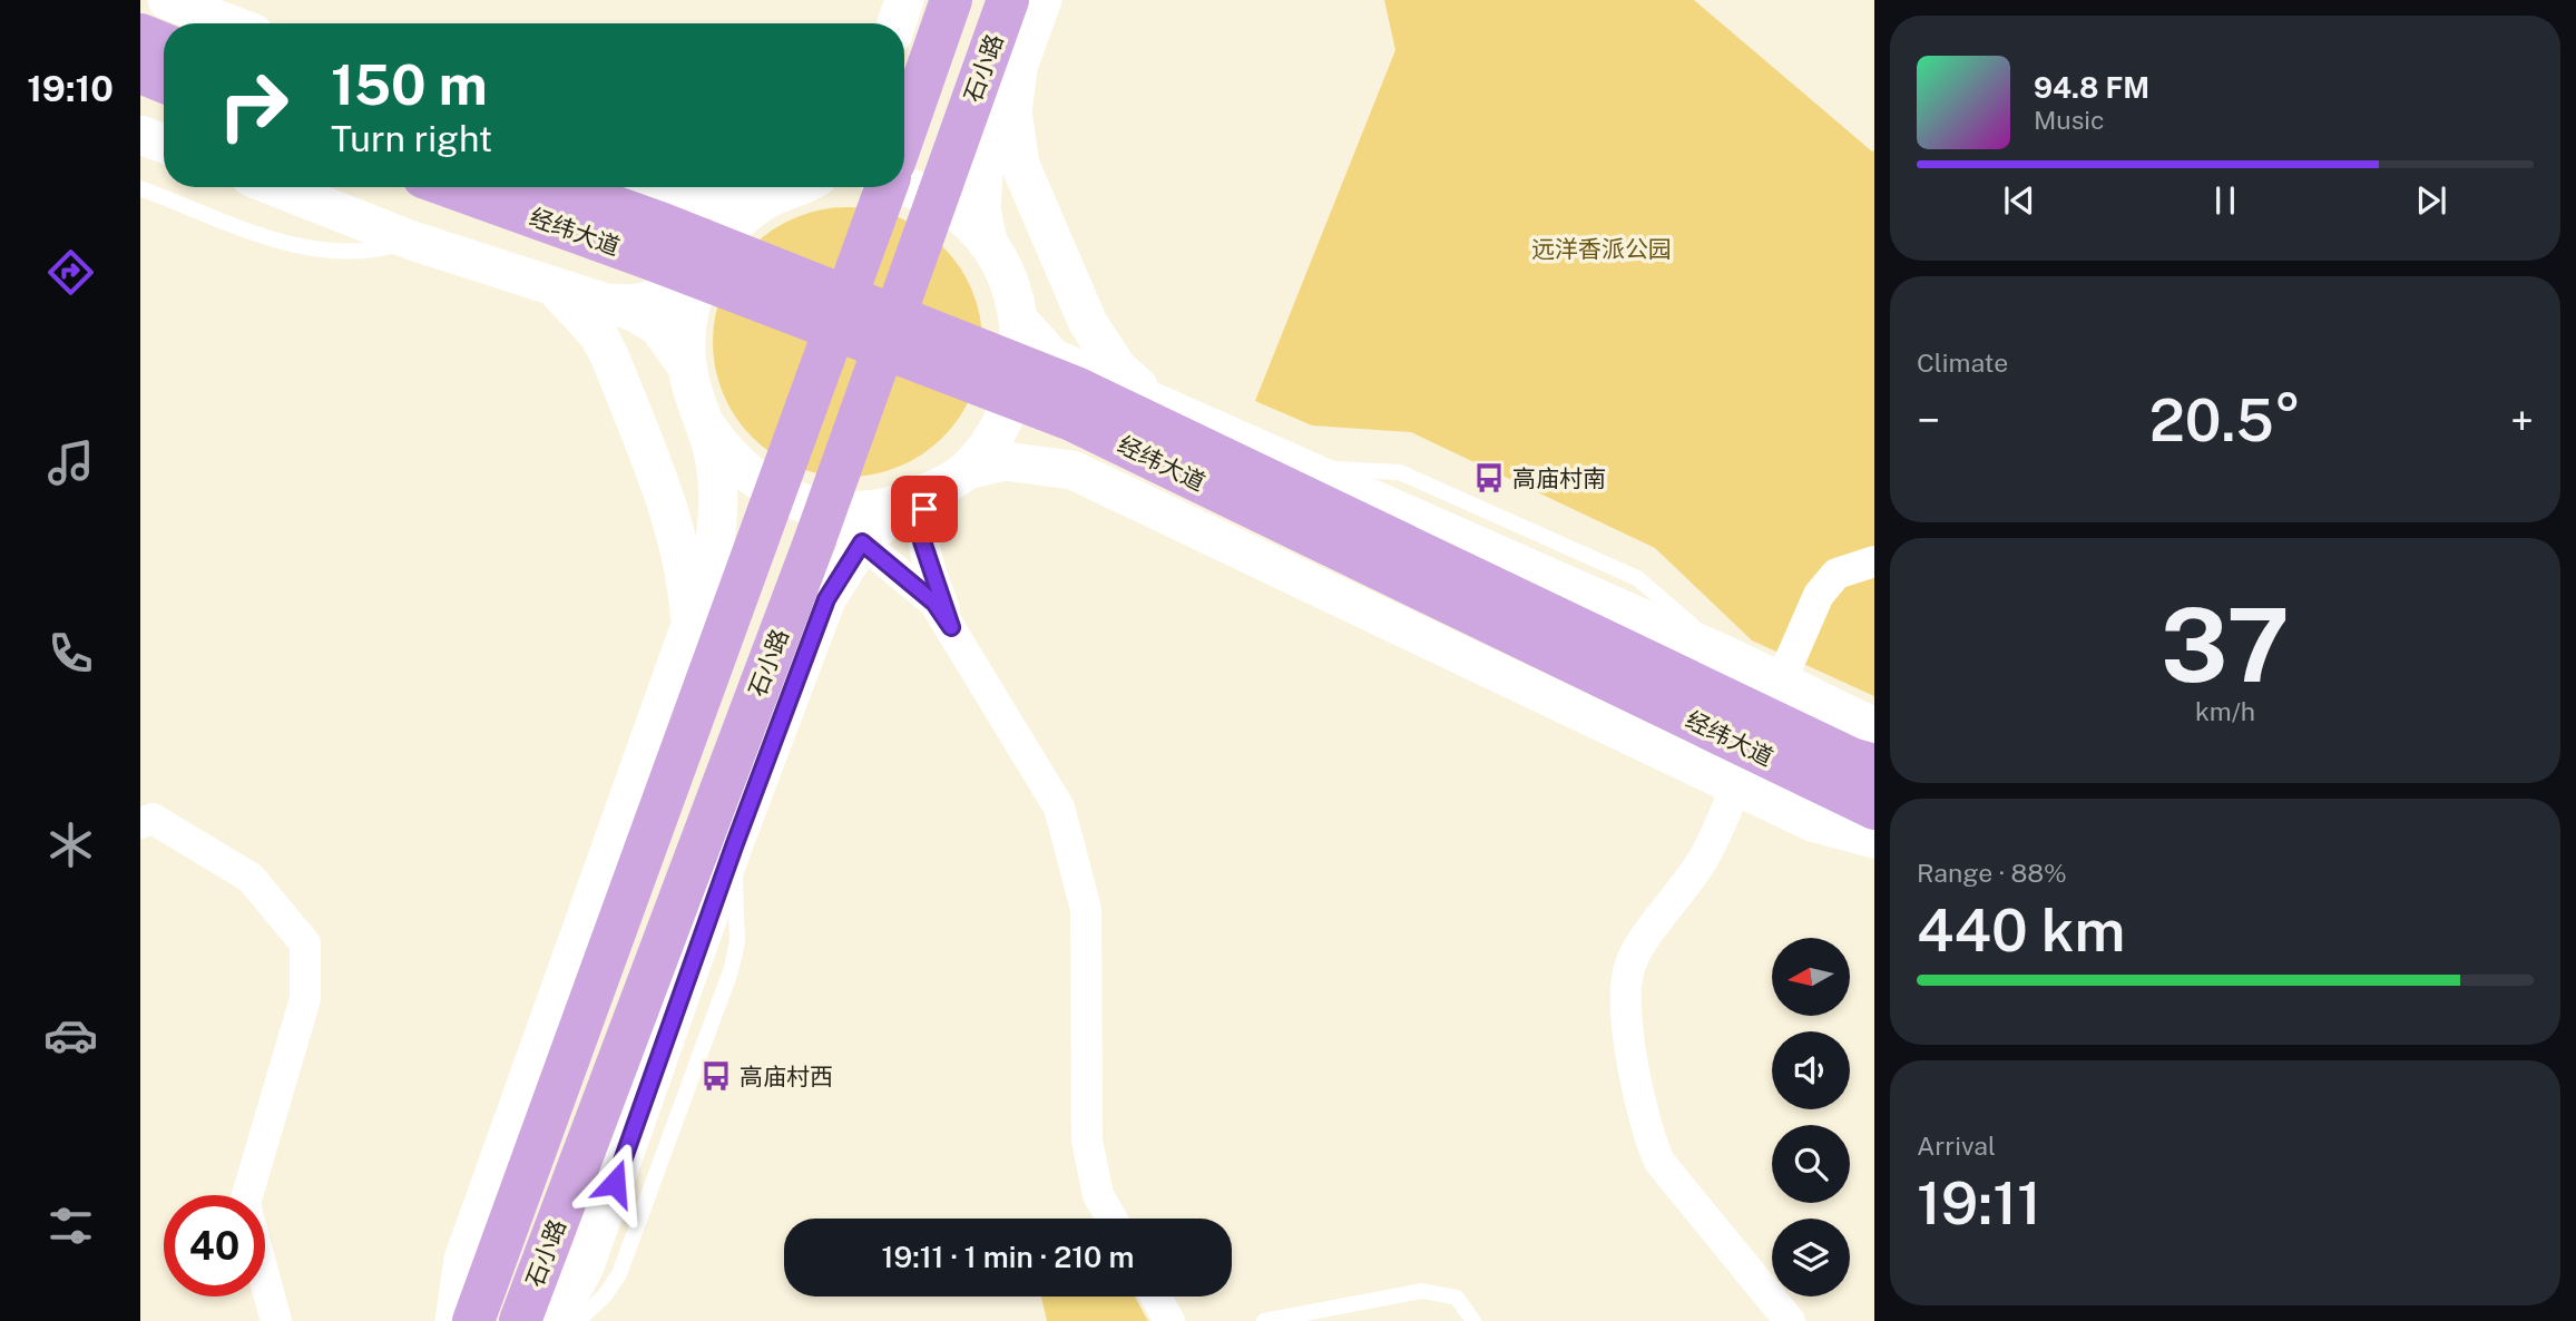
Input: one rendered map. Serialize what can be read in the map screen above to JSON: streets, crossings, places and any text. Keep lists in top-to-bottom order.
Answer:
{
  "streets": {
    "main road": ["石小路", "经纬大道"]
  },
  "parks": ["远洋香派公园"],
  "places": {
    "bus stop": ["高庙村南", "高庙村西"]
  },
  "north": "left",
  "page": {
    "tabs": "19:10",
    "turn": ["150 m", "Turn right"],
    "song": ["94.8 FM", "Music"],
    "tile": [
      "Climate",
      ["37", "km/h"],
      ["Range · 88%", "440 km"],
      ["Arrival", "19:11"]
    ],
    "heat": ["−", "20.5°", "+"],
    "limit": "40",
    "trip": "19:11 · 1 min · 210 m"
  }
}
